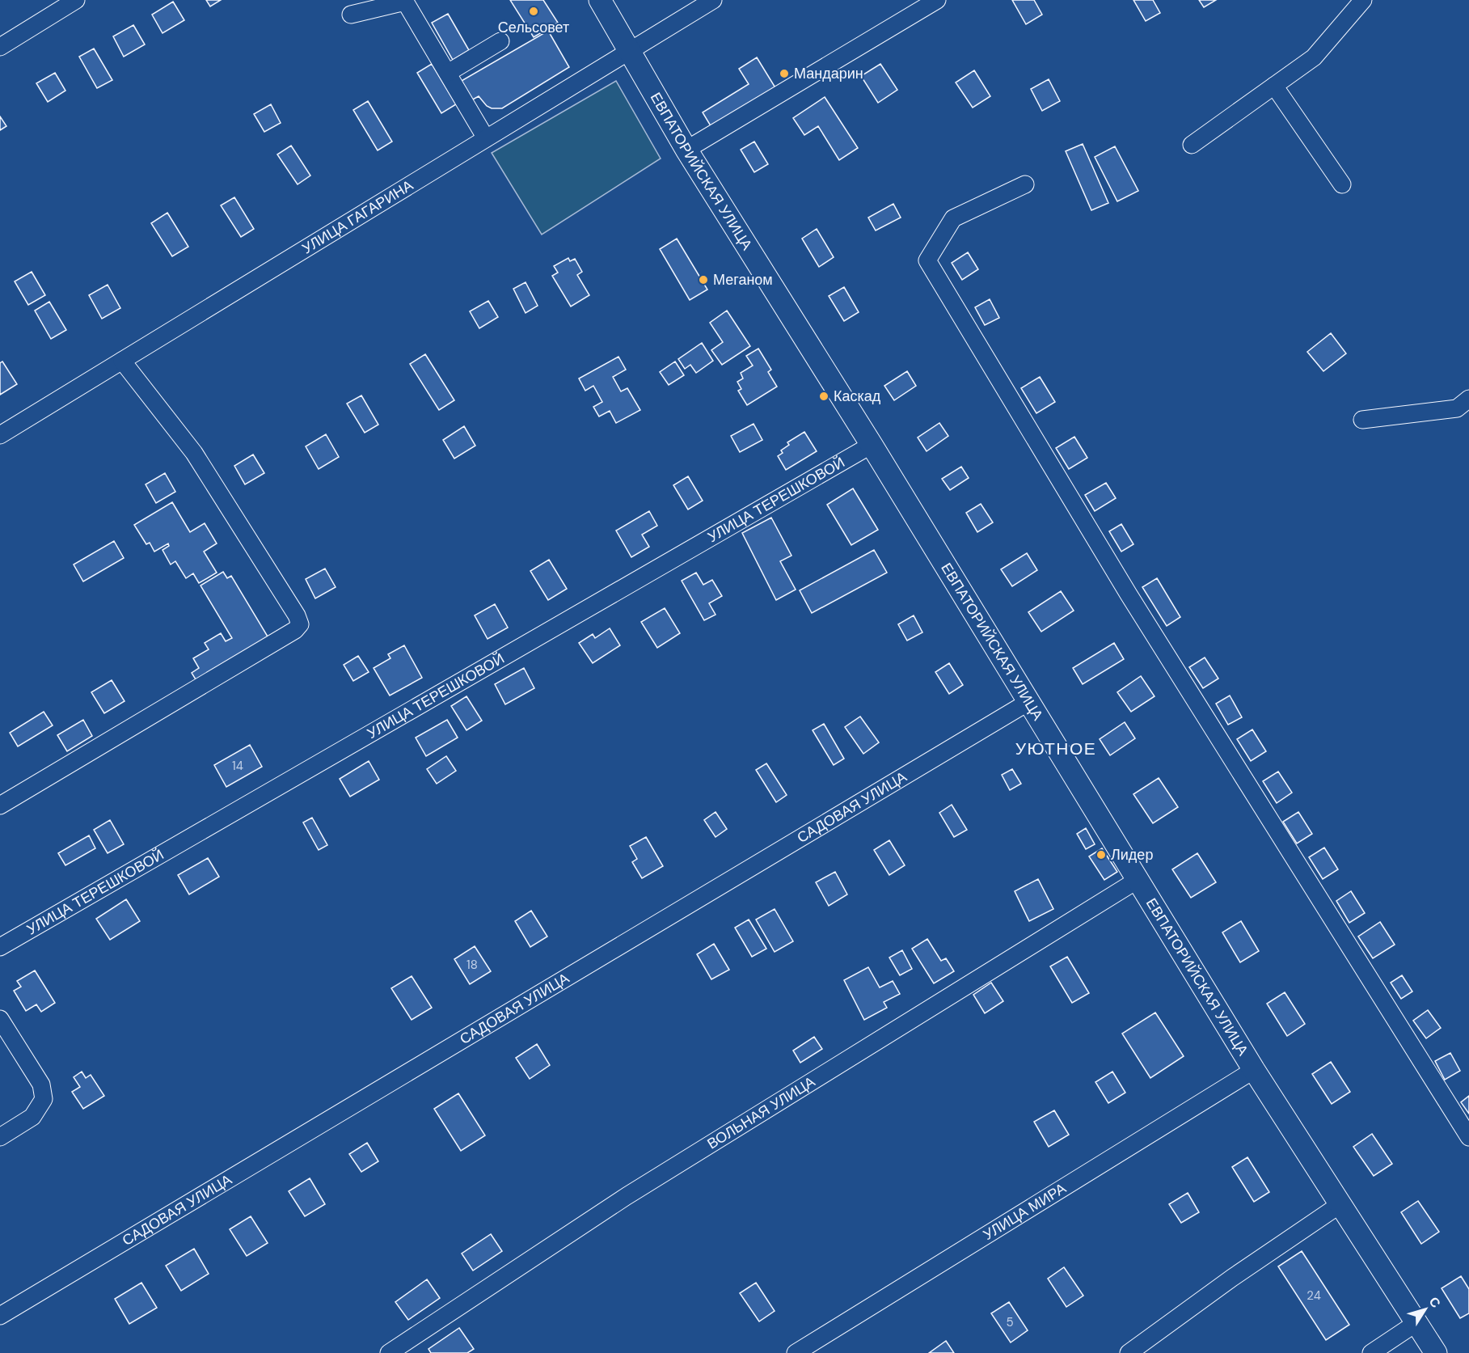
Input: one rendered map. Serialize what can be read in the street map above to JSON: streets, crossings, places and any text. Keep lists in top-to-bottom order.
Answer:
{
  "streets": {
    "main road": ["ЕВПАТОРИЙСКАЯ УЛИЦА"],
    "street": [
      "УЛИЦА ГАГАРИНА",
      "УЛИЦА ТЕРЕШКОВОЙ",
      "САДОВАЯ УЛИЦА",
      "ВОЛЬНАЯ УЛИЦА",
      "УЛИЦА МИРА"
    ]
  },
  "crossings": [
    ["ЕВПАТОРИЙСКАЯ УЛИЦА", "УЛИЦА ГАГАРИНА"],
    ["ЕВПАТОРИЙСКАЯ УЛИЦА", "УЛИЦА ТЕРЕШКОВОЙ"],
    ["ЕВПАТОРИЙСКАЯ УЛИЦА", "САДОВАЯ УЛИЦА"],
    ["ЕВПАТОРИЙСКАЯ УЛИЦА", "ВОЛЬНАЯ УЛИЦА"],
    ["ЕВПАТОРИЙСКАЯ УЛИЦА", "УЛИЦА МИРА"]
  ],
  "districts": ["УЮТНОЕ"],
  "places": [
    "Сельсовет",
    "Мандарин",
    "Меганом",
    "Каскад",
    "Лидер"
  ],
  "house_numbers": [
    "14",
    "18",
    "24",
    "5"
  ],
  "north": "top right"
}
